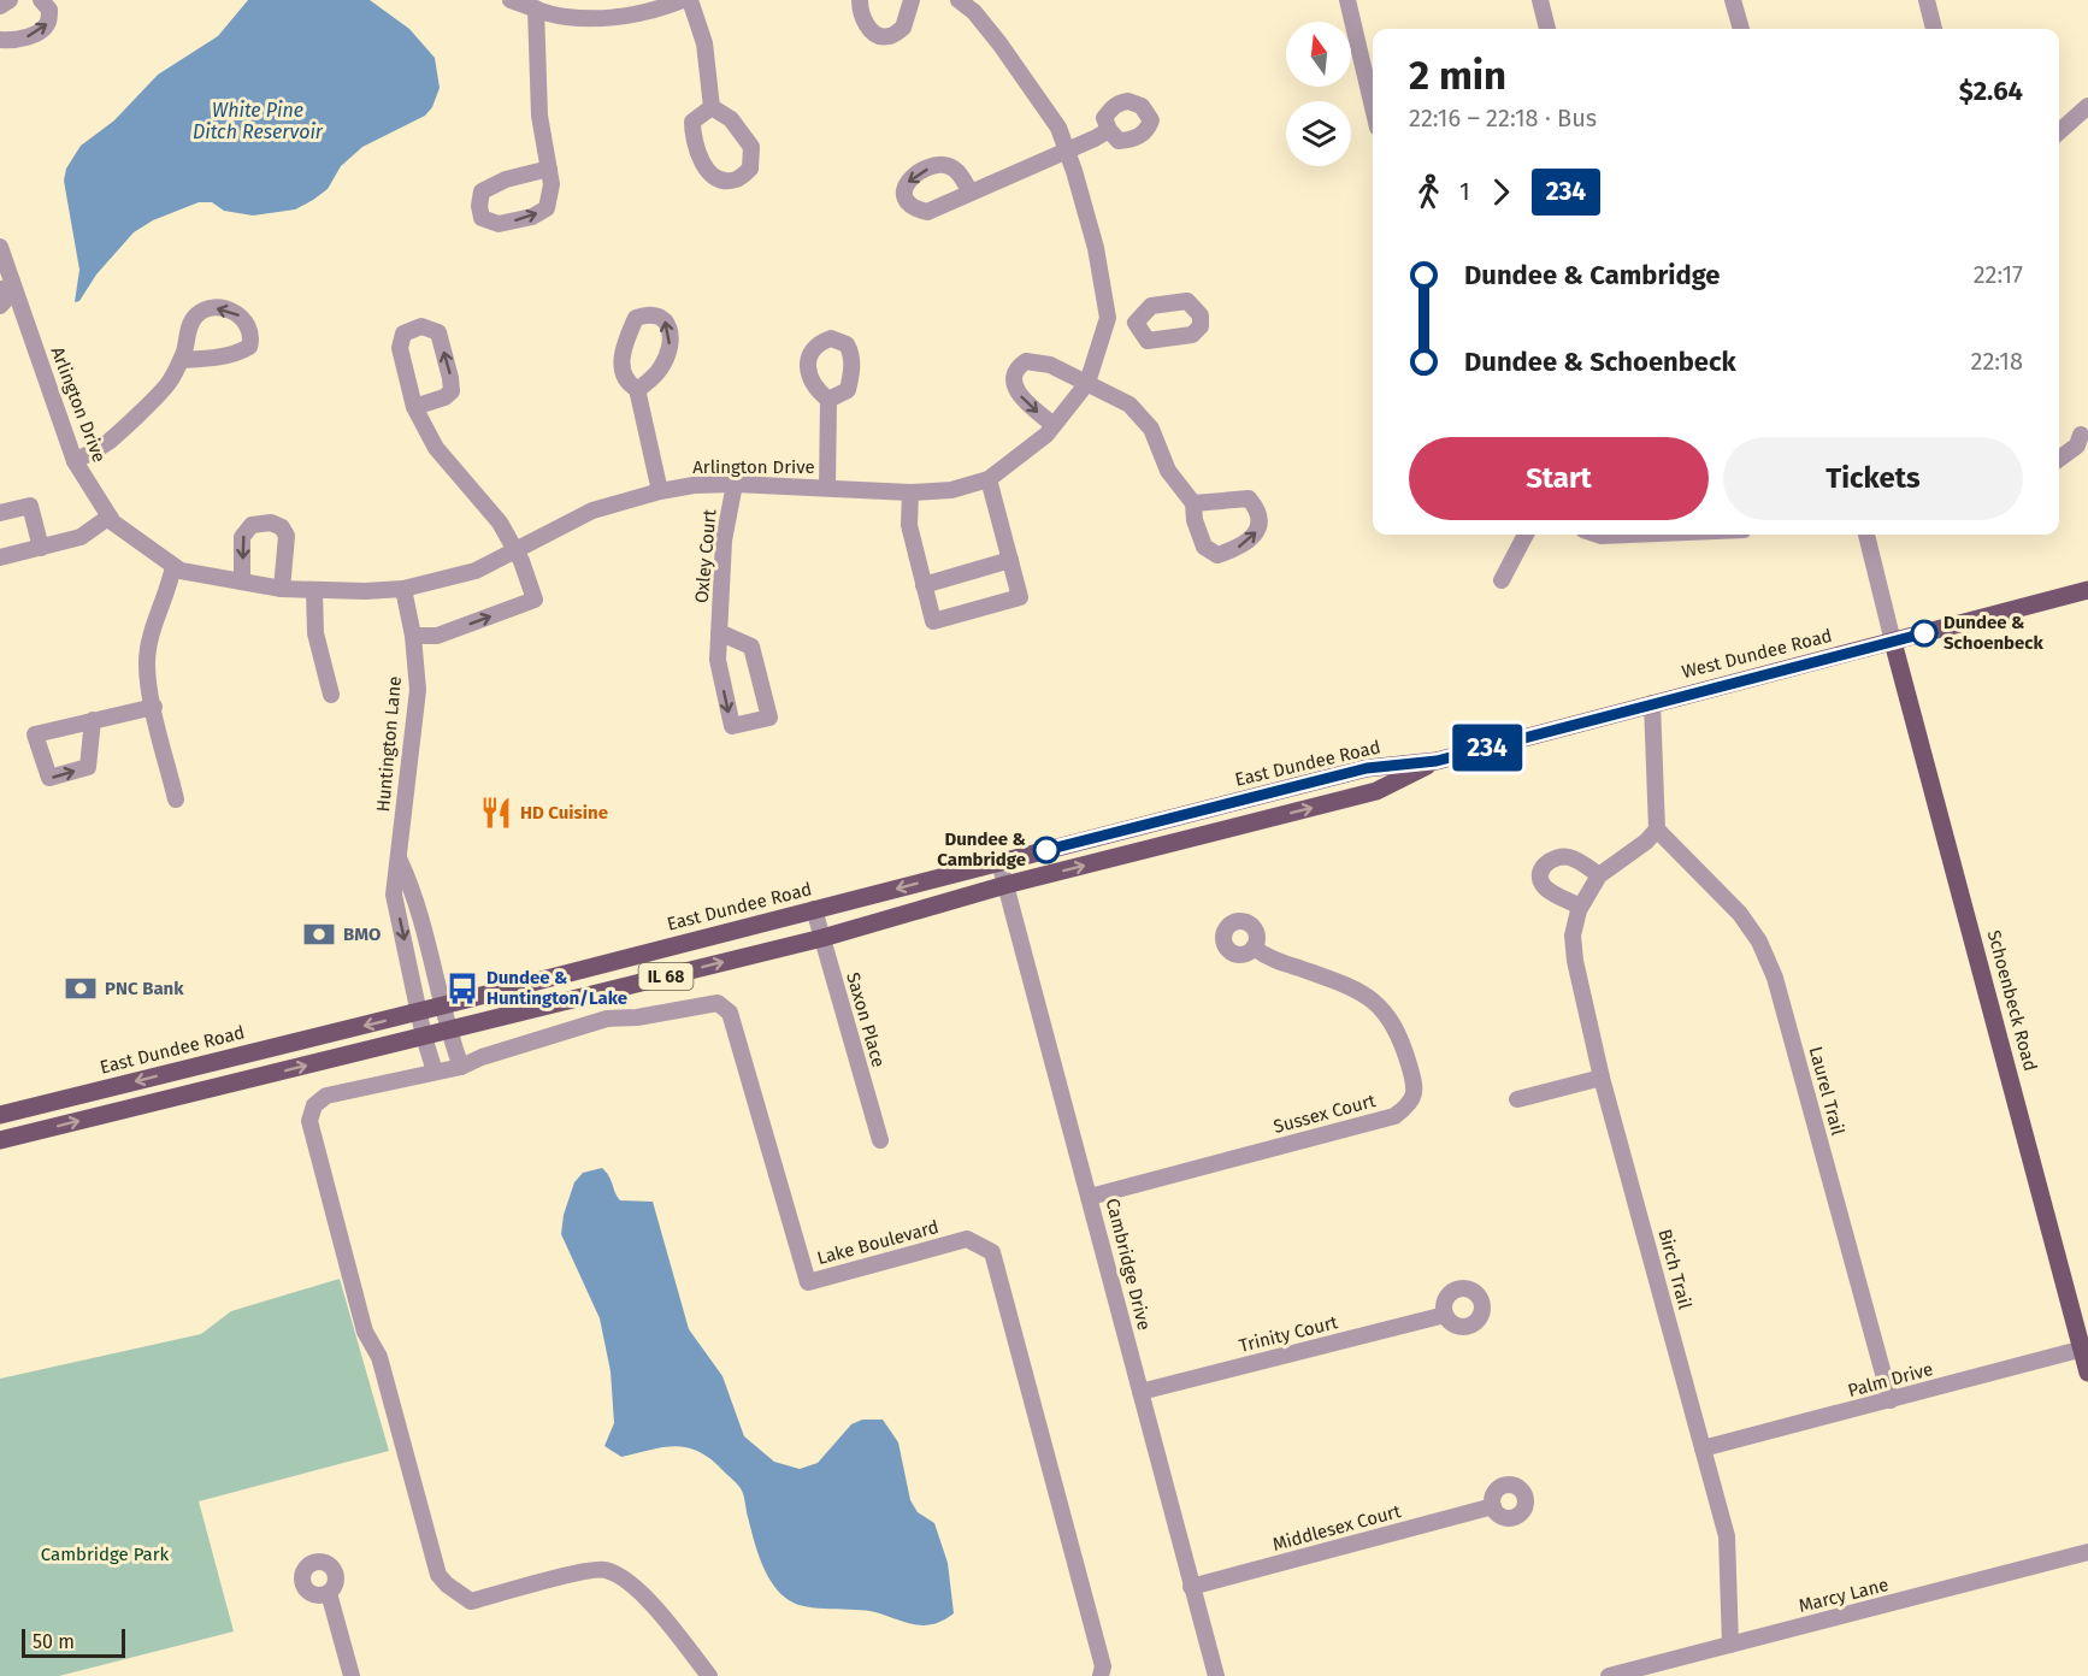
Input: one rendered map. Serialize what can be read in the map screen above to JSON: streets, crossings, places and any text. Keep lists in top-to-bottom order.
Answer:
{
  "streets": {
    "main road": [
      "West Dundee Road",
      "East Dundee Road",
      "IL 68",
      "Schoenbeck Road"
    ],
    "street": [
      "Arlington Drive",
      "Oxley Court",
      "Huntington Lane",
      "Saxon Place",
      "Laurel Trail",
      "Sussex Court",
      "Lake Boulevard",
      "Cambridge Drive",
      "Birch Trail",
      "Trinity Court",
      "Palm Drive",
      "Middlesex Court",
      "Marcy Lane"
    ]
  },
  "crossings": [
    ["Arlington Drive", "Oxley Court"],
    ["Arlington Drive", "Huntington Lane"],
    ["West Dundee Road", "East Dundee Road"],
    ["West Dundee Road", "IL 68"],
    ["West Dundee Road", "Schoenbeck Road"],
    ["Huntington Lane", "East Dundee Road"],
    ["Huntington Lane", "IL 68"],
    ["East Dundee Road", "IL 68"],
    ["East Dundee Road", "Saxon Place"],
    ["East Dundee Road", "Cambridge Drive"],
    ["IL 68", "Saxon Place"],
    ["IL 68", "Cambridge Drive"],
    ["Schoenbeck Road", "Palm Drive"],
    ["Laurel Trail", "Birch Trail"],
    ["Laurel Trail", "Palm Drive"],
    ["Sussex Court", "Cambridge Drive"],
    ["Cambridge Drive", "Trinity Court"],
    ["Cambridge Drive", "Middlesex Court"],
    ["Birch Trail", "Palm Drive"],
    ["Birch Trail", "Marcy Lane"]
  ],
  "water": ["White Pine Ditch Reservoir"],
  "parks": ["Cambridge Park"],
  "places": {
    "other": ["Dundee & Schoenbeck", "Dundee & Cambridge"],
    "restaurant": ["HD Cuisine"],
    "bank": ["BMO", "PNC Bank"],
    "bus stop": ["Dundee & Huntington/Lake"]
  },
  "lines": ["bus line 234"],
  "scale_bar": "50 m",
  "north": "top",
  "page": {
    "on_map": "234",
    "heading": ["2 min", "22:16 – 22:18 · Bus", "$2.64"],
    "legs": ["1", "234"],
    "list": [
      {
        "name": "Dundee & Cambridge",
        "value": "22:17"
      },
      {
        "name": "Dundee & Schoenbeck",
        "value": "22:18"
      }
    ],
    "buttons": ["Start", "Tickets"],
    "scale": "50 m"
  }
}
